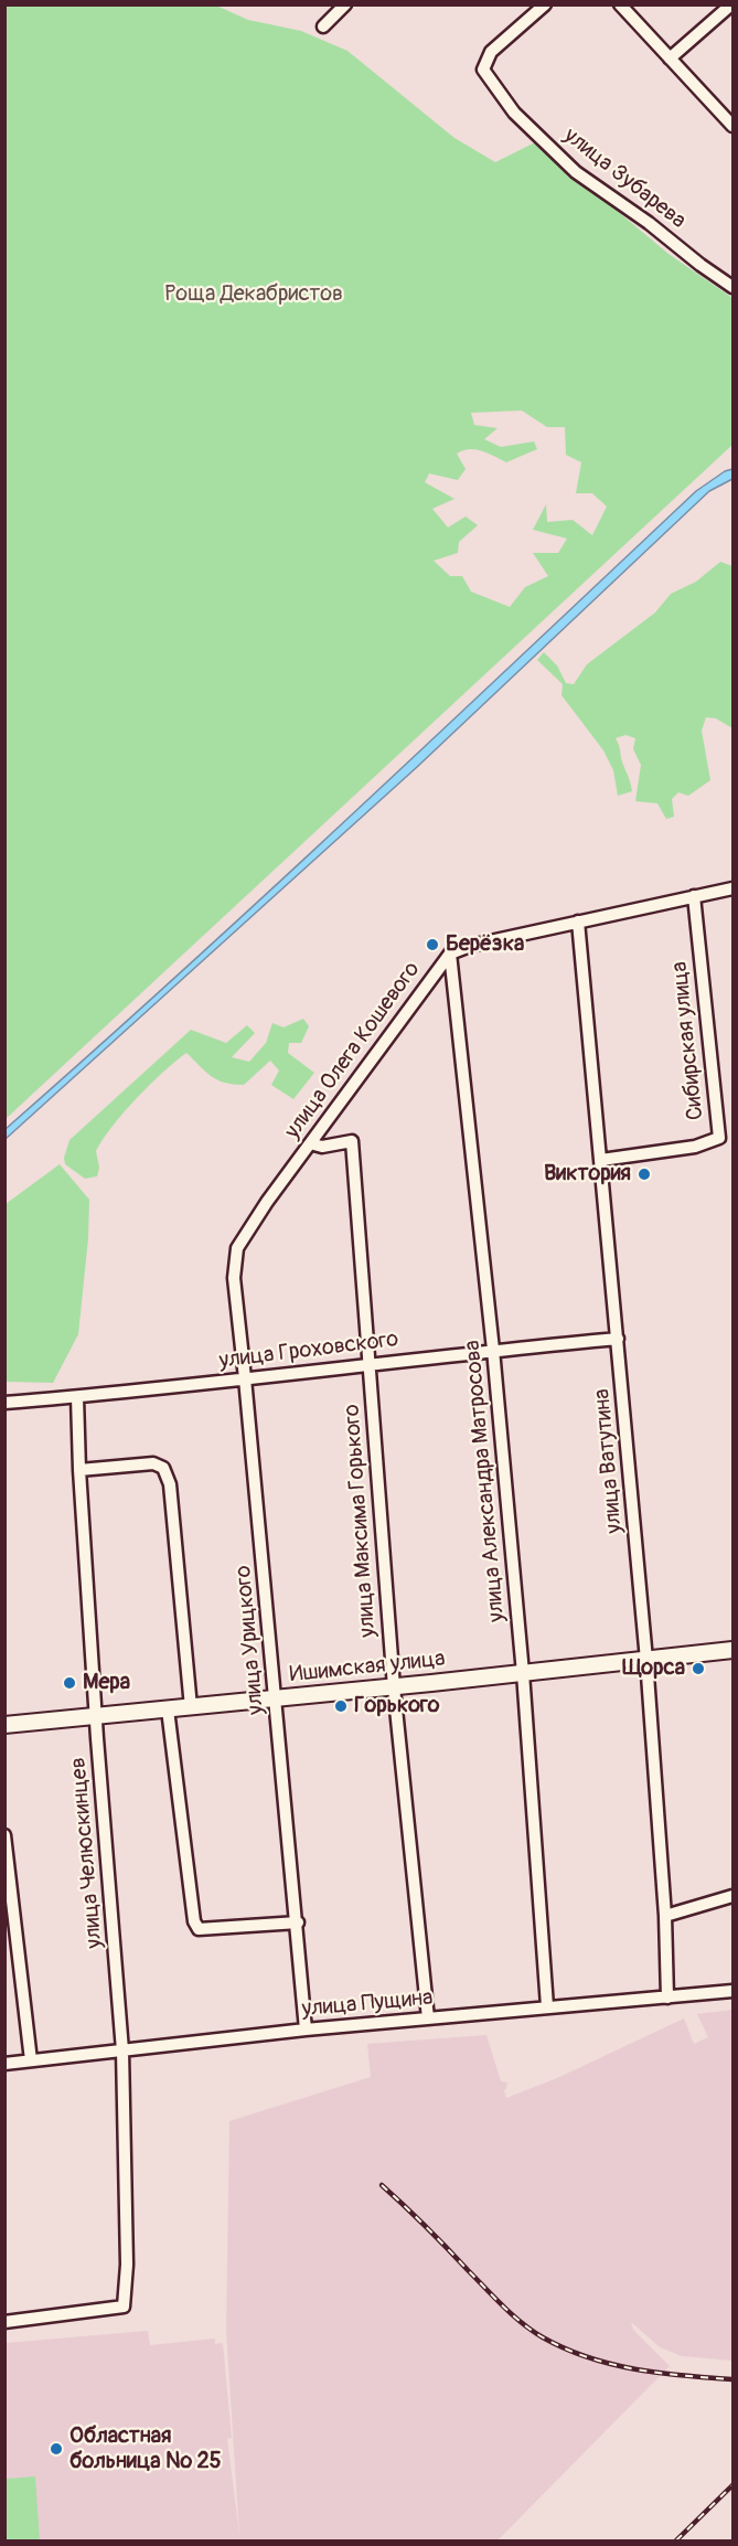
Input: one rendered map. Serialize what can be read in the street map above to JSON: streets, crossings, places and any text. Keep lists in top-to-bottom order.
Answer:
{
  "streets": {
    "main road": ["Ишимская улица"],
    "street": [
      "улица Зубарева",
      "Сибирская улица",
      "улица Олега Кошевого",
      "улица Гроховского",
      "улица Ватутина",
      "улица Александра Матросова",
      "улица Максима Горького",
      "улица Урицкого",
      "улица Челюскинцев",
      "улица Пущина"
    ]
  },
  "crossings": [
    ["Сибирская улица", "улица Олега Кошевого"],
    ["Сибирская улица", "улица Ватутина"],
    ["улица Олега Кошевого", "улица Ватутина"],
    ["улица Олега Кошевого", "улица Александра Матросова"],
    ["улица Олега Кошевого", "улица Максима Горького"],
    ["улица Олега Кошевого", "улица Урицкого"],
    ["улица Гроховского", "улица Ватутина"],
    ["улица Гроховского", "улица Александра Матросова"],
    ["улица Гроховского", "улица Максима Горького"],
    ["улица Гроховского", "улица Урицкого"],
    ["улица Гроховского", "улица Челюскинцев"],
    ["улица Ватутина", "Ишимская улица"],
    ["улица Ватутина", "улица Пущина"],
    ["улица Александра Матросова", "Ишимская улица"],
    ["улица Александра Матросова", "улица Пущина"],
    ["улица Максима Горького", "Ишимская улица"],
    ["улица Максима Горького", "улица Пущина"],
    ["улица Урицкого", "Ишимская улица"],
    ["улица Урицкого", "улица Пущина"],
    ["Ишимская улица", "улица Челюскинцев"],
    ["улица Челюскинцев", "улица Пущина"]
  ],
  "parks": ["Роща Декабристов"],
  "places": [
    "Берёзка",
    "Виктория",
    "Щорса",
    "Мера",
    "Горького",
    "Областная больница № 25"
  ]
}
